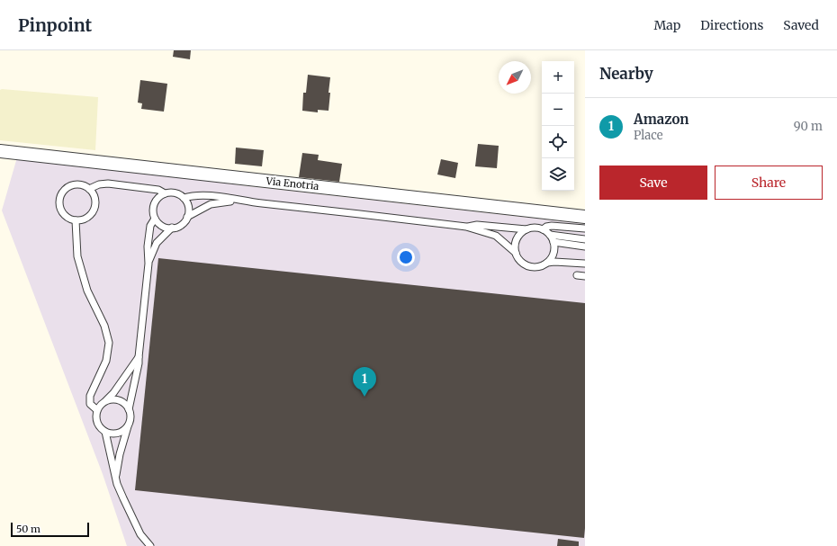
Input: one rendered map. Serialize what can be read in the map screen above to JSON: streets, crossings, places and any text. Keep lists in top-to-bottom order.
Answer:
{
  "streets": {
    "street": ["Via Enotria"]
  },
  "scale_bar": "50 m",
  "north": "bottom left",
  "page": {
    "header": "Pinpoint",
    "nav": ["Map", "Directions", "Saved"],
    "heading": "Nearby",
    "map_buttons": ["+", "−"],
    "list": [
      {
        "mark": "1",
        "name": "Amazon",
        "note": "Place",
        "value": "90 m"
      }
    ],
    "buttons": ["Save", "Share"],
    "pins": "1",
    "scale": "50 m"
  }
}
